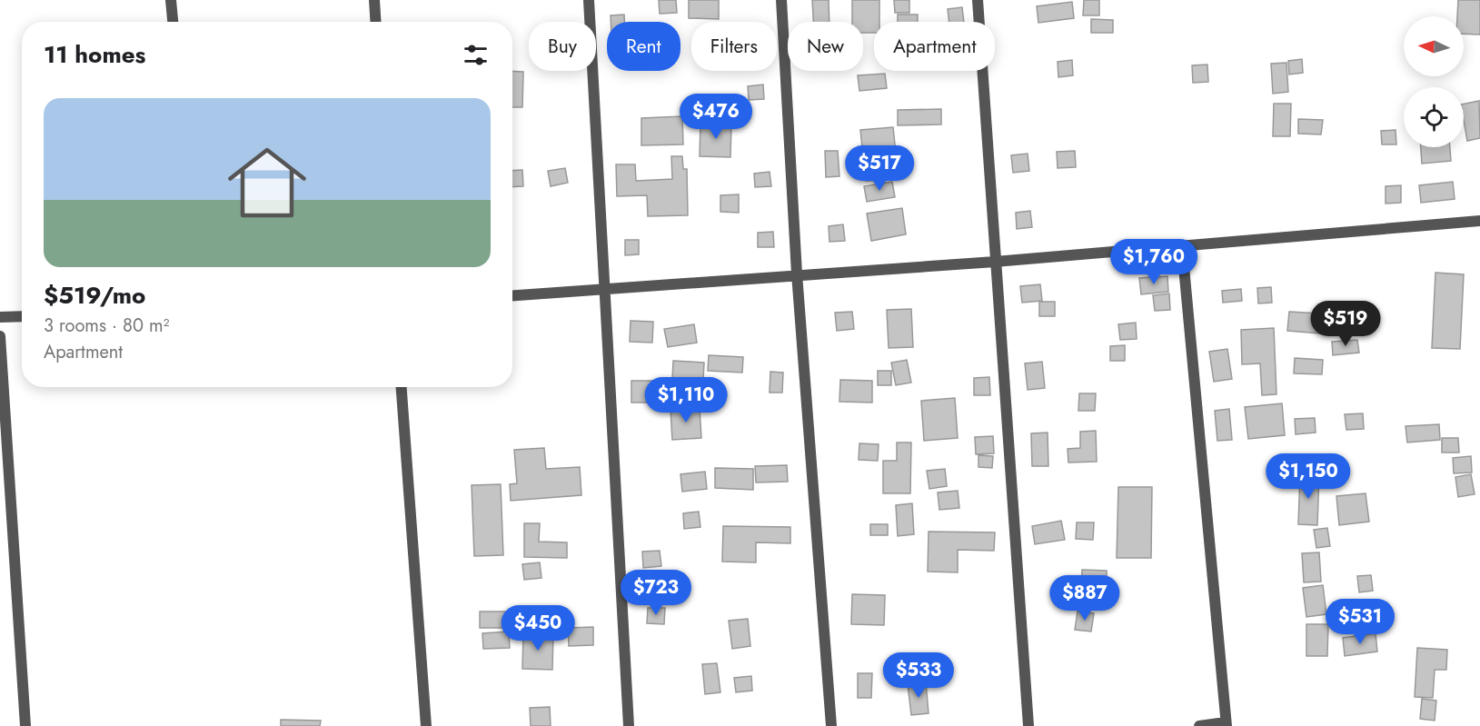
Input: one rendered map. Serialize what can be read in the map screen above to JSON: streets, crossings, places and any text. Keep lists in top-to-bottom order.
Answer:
{
  "north": "left",
  "page": {
    "chip": [
      "Buy",
      "Rent",
      "Filters",
      "New",
      "Apartment"
    ],
    "heading": "11 homes",
    "list": [
      {
        "name": "$519/mo",
        "note": "3 rooms · 80 m² · Apartment"
      }
    ],
    "price": [
      "$476",
      "$517",
      "$1,760",
      "$519",
      "$1,110",
      "$1,150",
      "$723",
      "$887",
      "$531",
      "$450",
      "$533"
    ]
  }
}
